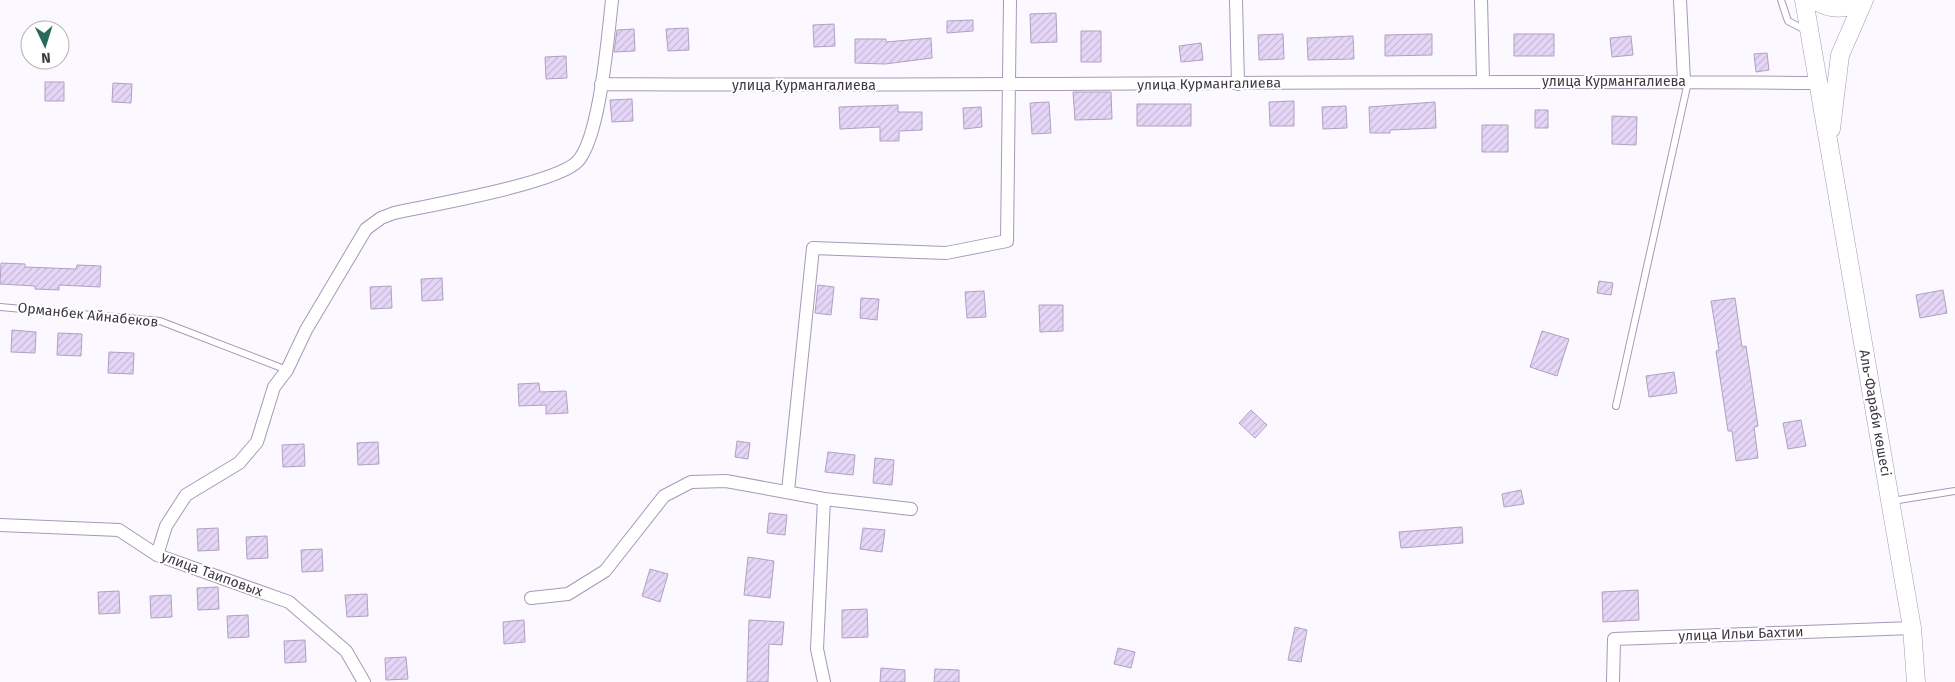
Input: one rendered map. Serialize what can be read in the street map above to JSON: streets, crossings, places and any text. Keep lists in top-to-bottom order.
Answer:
{
  "streets": {
    "main road": ["Аль-Фараби көшесі"],
    "street": ["улица Курмангалиева", "улица Таиповых", "улица Ильи Бахтии"],
    "lane": ["Орманбек Айнабеков"]
  },
  "crossings": [
    ["улица Курмангалиева", "Аль-Фараби көшесі"],
    ["Аль-Фараби көшесі", "улица Ильи Бахтии"]
  ],
  "north": "bottom"
}
